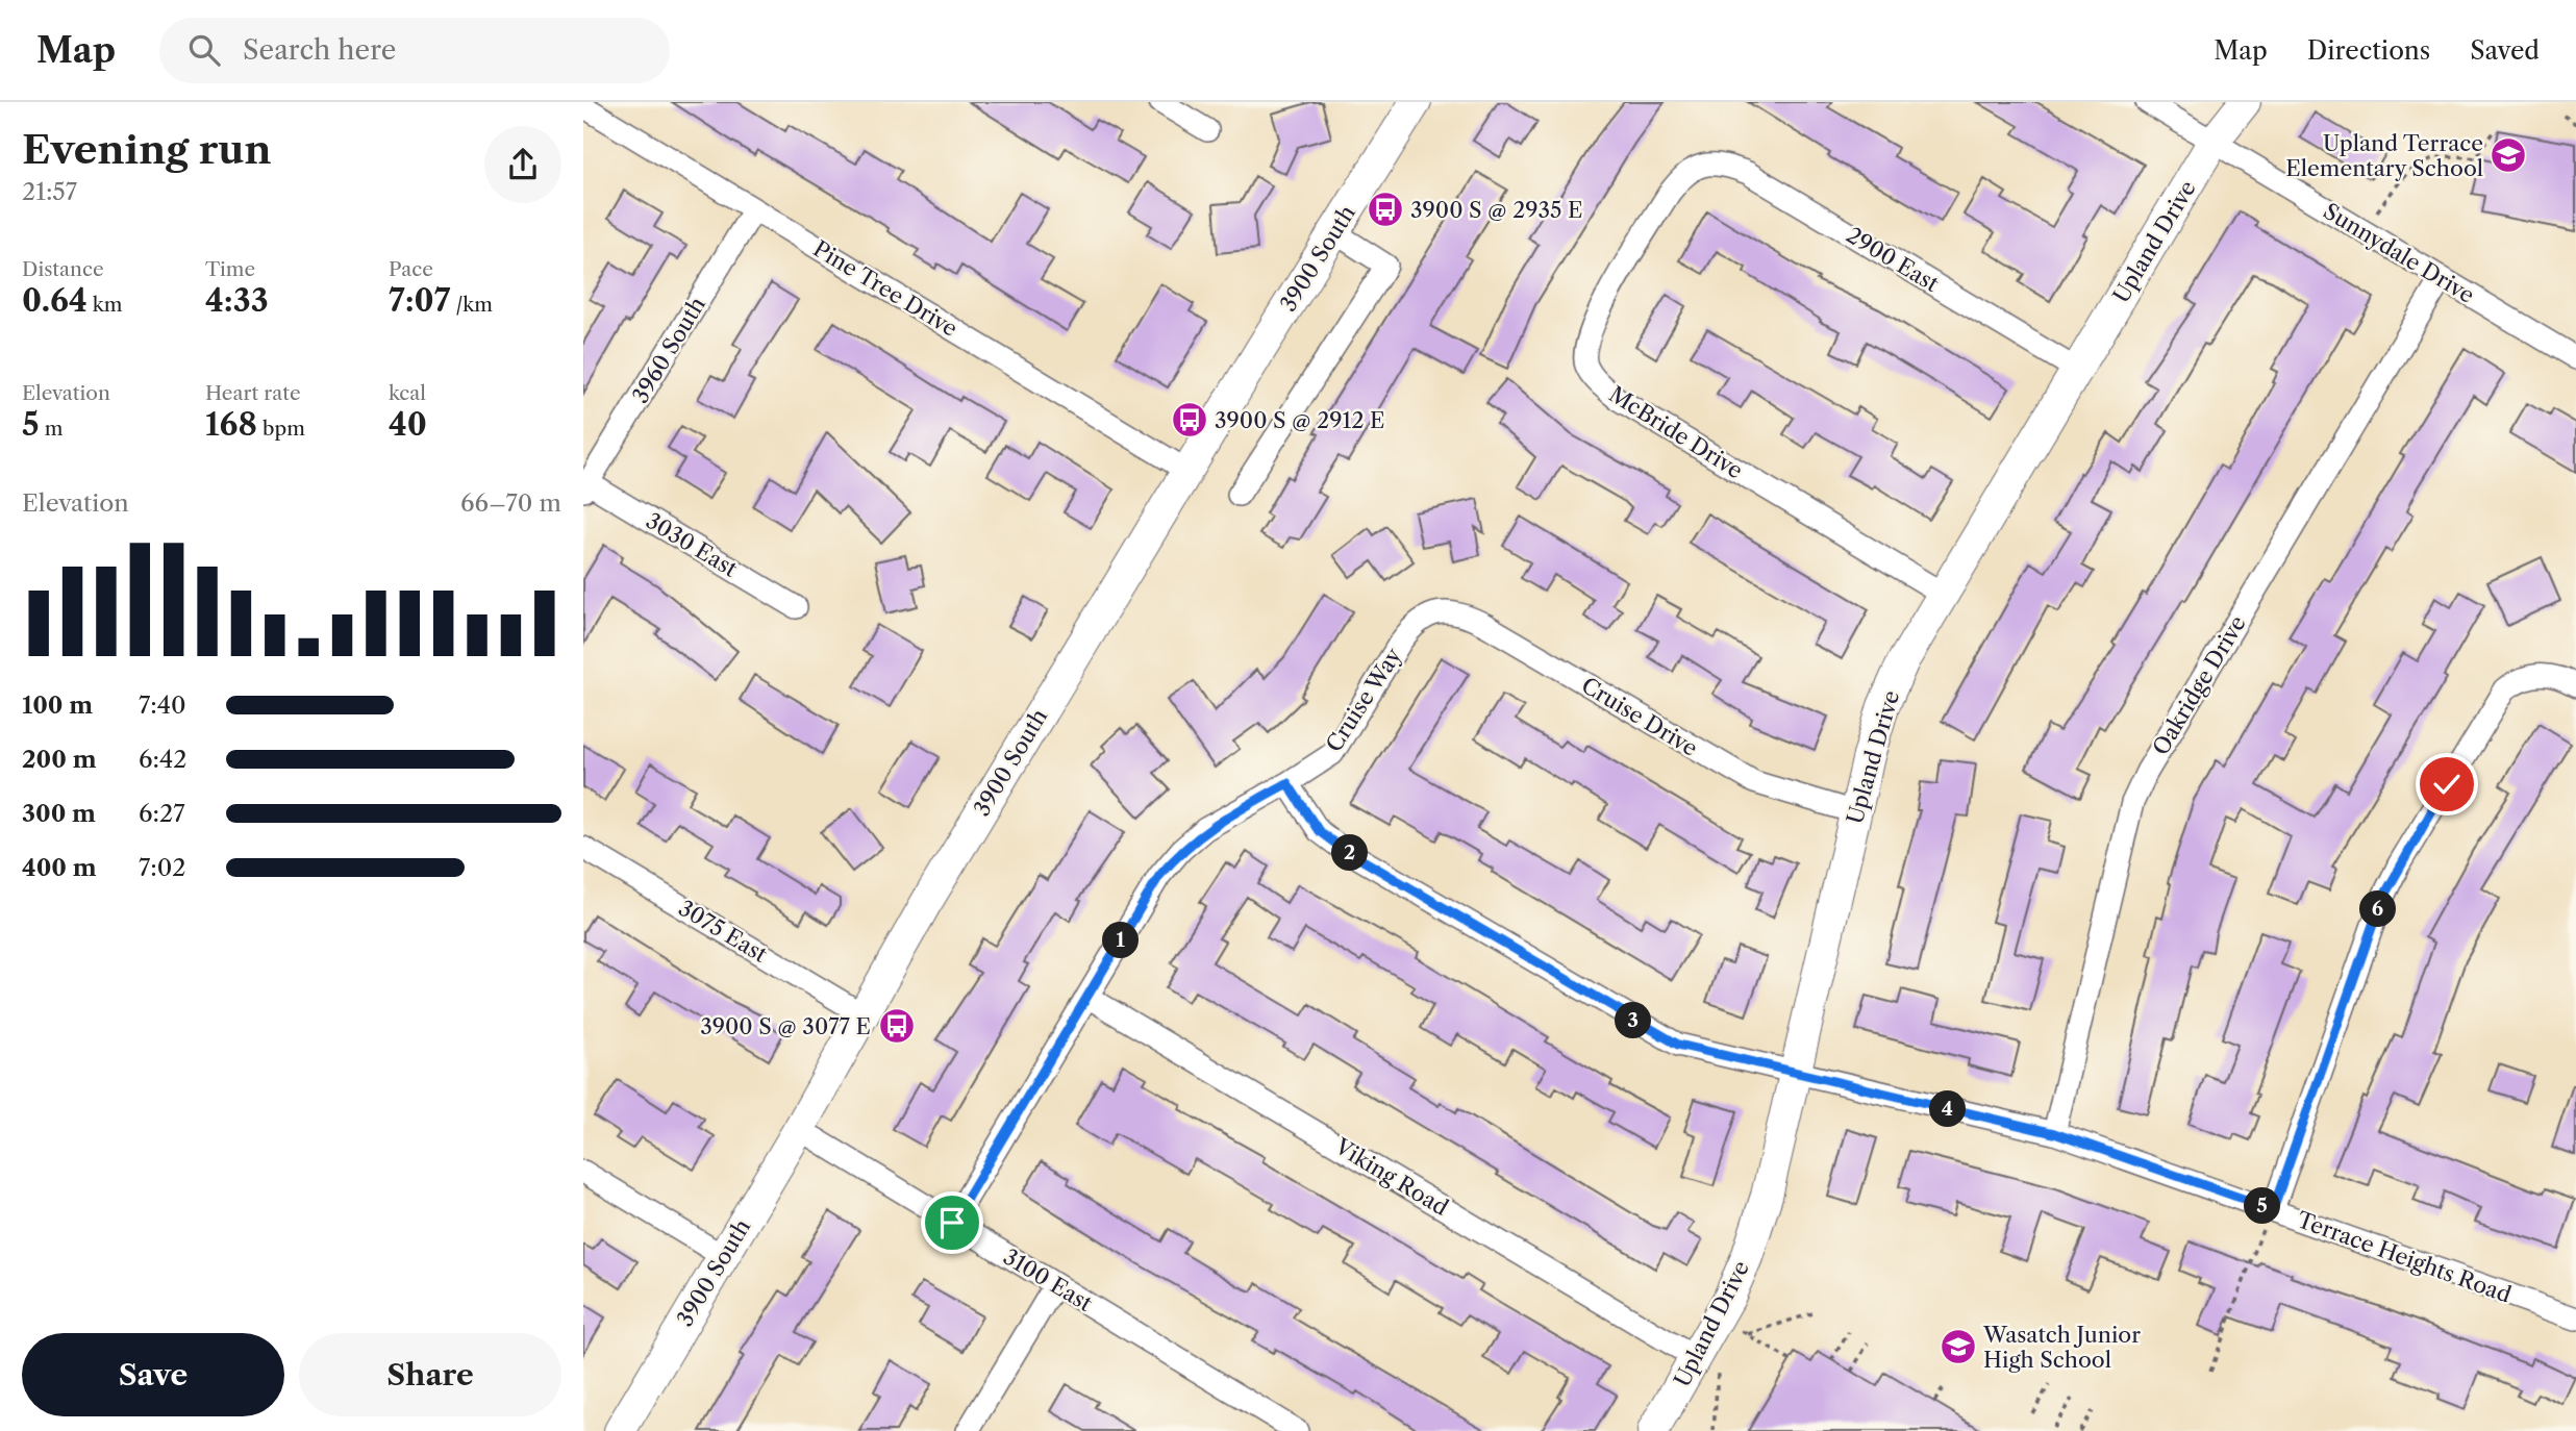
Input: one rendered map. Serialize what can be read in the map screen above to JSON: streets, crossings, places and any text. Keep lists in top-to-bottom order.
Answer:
{
  "streets": {
    "main road": ["Upland Drive", "3900 South"],
    "street": [
      "Sunnydale Drive",
      "2900 East",
      "Pine Tree Drive",
      "3960 South",
      "McBride Drive",
      "3030 East",
      "Oakridge Drive",
      "Cruise Way",
      "Cruise Drive",
      "3075 East",
      "Viking Road",
      "Terrace Heights Road",
      "3100 East"
    ]
  },
  "crossings": [
    ["Upland Drive", "Sunnydale Drive"],
    ["Upland Drive", "2900 East"],
    ["Upland Drive", "McBride Drive"],
    ["Upland Drive", "Cruise Drive"],
    ["Upland Drive", "Viking Road"],
    ["Upland Drive", "Terrace Heights Road"],
    ["Sunnydale Drive", "Oakridge Drive"],
    ["3900 South", "Pine Tree Drive"],
    ["3900 South", "3075 East"],
    ["3900 South", "3100 East"],
    ["2900 East", "McBride Drive"],
    ["Pine Tree Drive", "3960 South"],
    ["3960 South", "3030 East"],
    ["Oakridge Drive", "Terrace Heights Road"],
    ["Cruise Way", "Cruise Drive"],
    ["Cruise Way", "Viking Road"],
    ["Cruise Way", "Terrace Heights Road"],
    ["Cruise Way", "3100 East"]
  ],
  "places": {
    "school or university": ["Upland Terrace Elementary School", "Wasatch Junior High School"],
    "bus stop": ["3900 S @ 2935 E", "3900 S @ 2912 E", "3900 S @ 3077 E"]
  },
  "page": {
    "header": "Map",
    "search": "Search here",
    "nav": ["Map", "Directions", "Saved"],
    "heading": ["Evening run", "21:57"],
    "stats": [
      ["Distance", "0.64 km"],
      ["Time", "4:33"],
      ["Pace", "7:07 /km"],
      ["Elevation", "5 m"],
      ["Heart rate", "168 bpm"],
      ["kcal", "40"]
    ],
    "chart": ["Elevation", "66–70 m"],
    "list": [
      {
        "name": "100 m",
        "note": "7:40"
      },
      {
        "name": "200 m",
        "note": "6:42"
      },
      {
        "name": "300 m",
        "note": "6:27"
      },
      {
        "name": "400 m",
        "note": "7:02"
      }
    ],
    "pins": [
      "2",
      "6",
      "1",
      "3",
      "4",
      "5"
    ],
    "buttons": ["Save", "Share"]
  }
}
